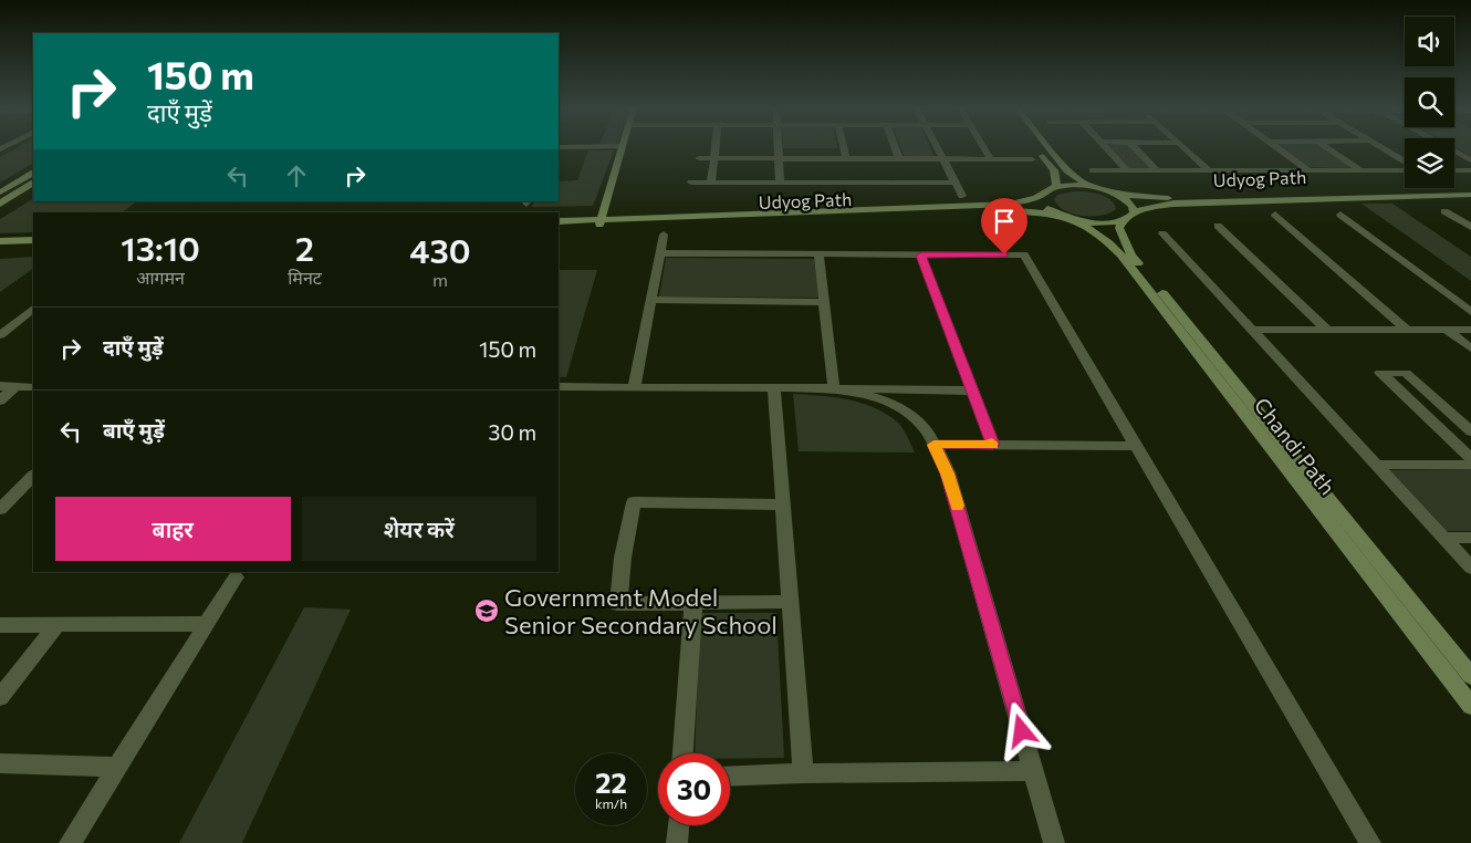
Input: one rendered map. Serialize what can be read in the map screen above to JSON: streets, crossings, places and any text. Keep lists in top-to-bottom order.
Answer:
{
  "streets": {
    "main road": ["Udyog Path", "Chandi Path"]
  },
  "crossings": [
    ["Udyog Path", "Chandi Path"]
  ],
  "places": {
    "school or university": ["Government Model Senior Secondary School"]
  },
  "page": {
    "turn": ["150 m", "दाएँ मुड़ें"],
    "eta": [
      "13:10",
      "आगमन",
      "2",
      "मिनट",
      "430",
      "m"
    ],
    "list": [
      {
        "name": "दाएँ मुड़ें",
        "value": "150 m"
      },
      {
        "name": "बाएँ मुड़ें",
        "value": "30 m"
      }
    ],
    "buttons": ["बाहर", "शेयर करें"],
    "speed": "22 km/h",
    "limit": "30"
  }
}
